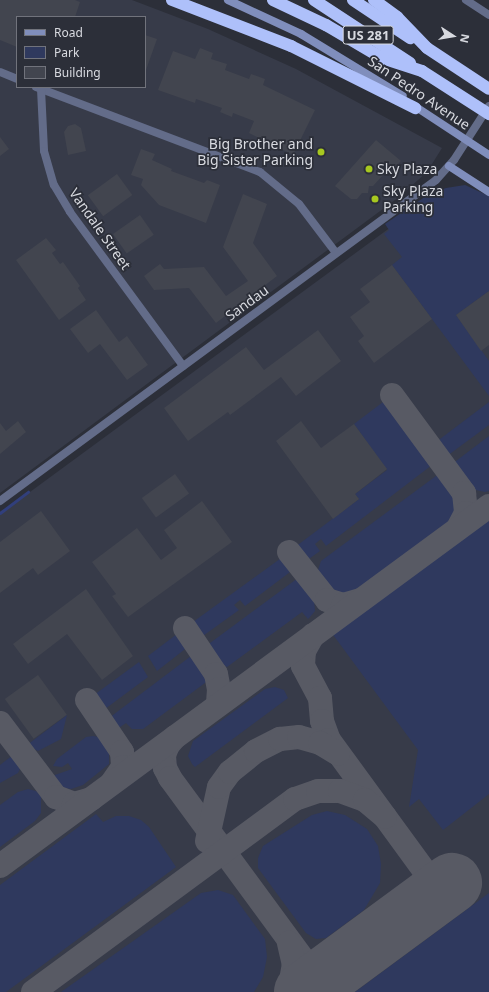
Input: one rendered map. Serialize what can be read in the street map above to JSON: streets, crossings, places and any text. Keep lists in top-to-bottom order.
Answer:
{
  "streets": {
    "highway": ["US 281"],
    "main road": ["San Pedro Avenue"],
    "street": ["Vandale Street", "Sandau"]
  },
  "crossings": [
    ["Vandale Street", "Sandau"]
  ],
  "places": ["Big Brother and Big Sister Parking", "Sky Plaza", "Sky Plaza Parking"],
  "legend": ["Road", "Park", "Building"],
  "north": "right"
}
